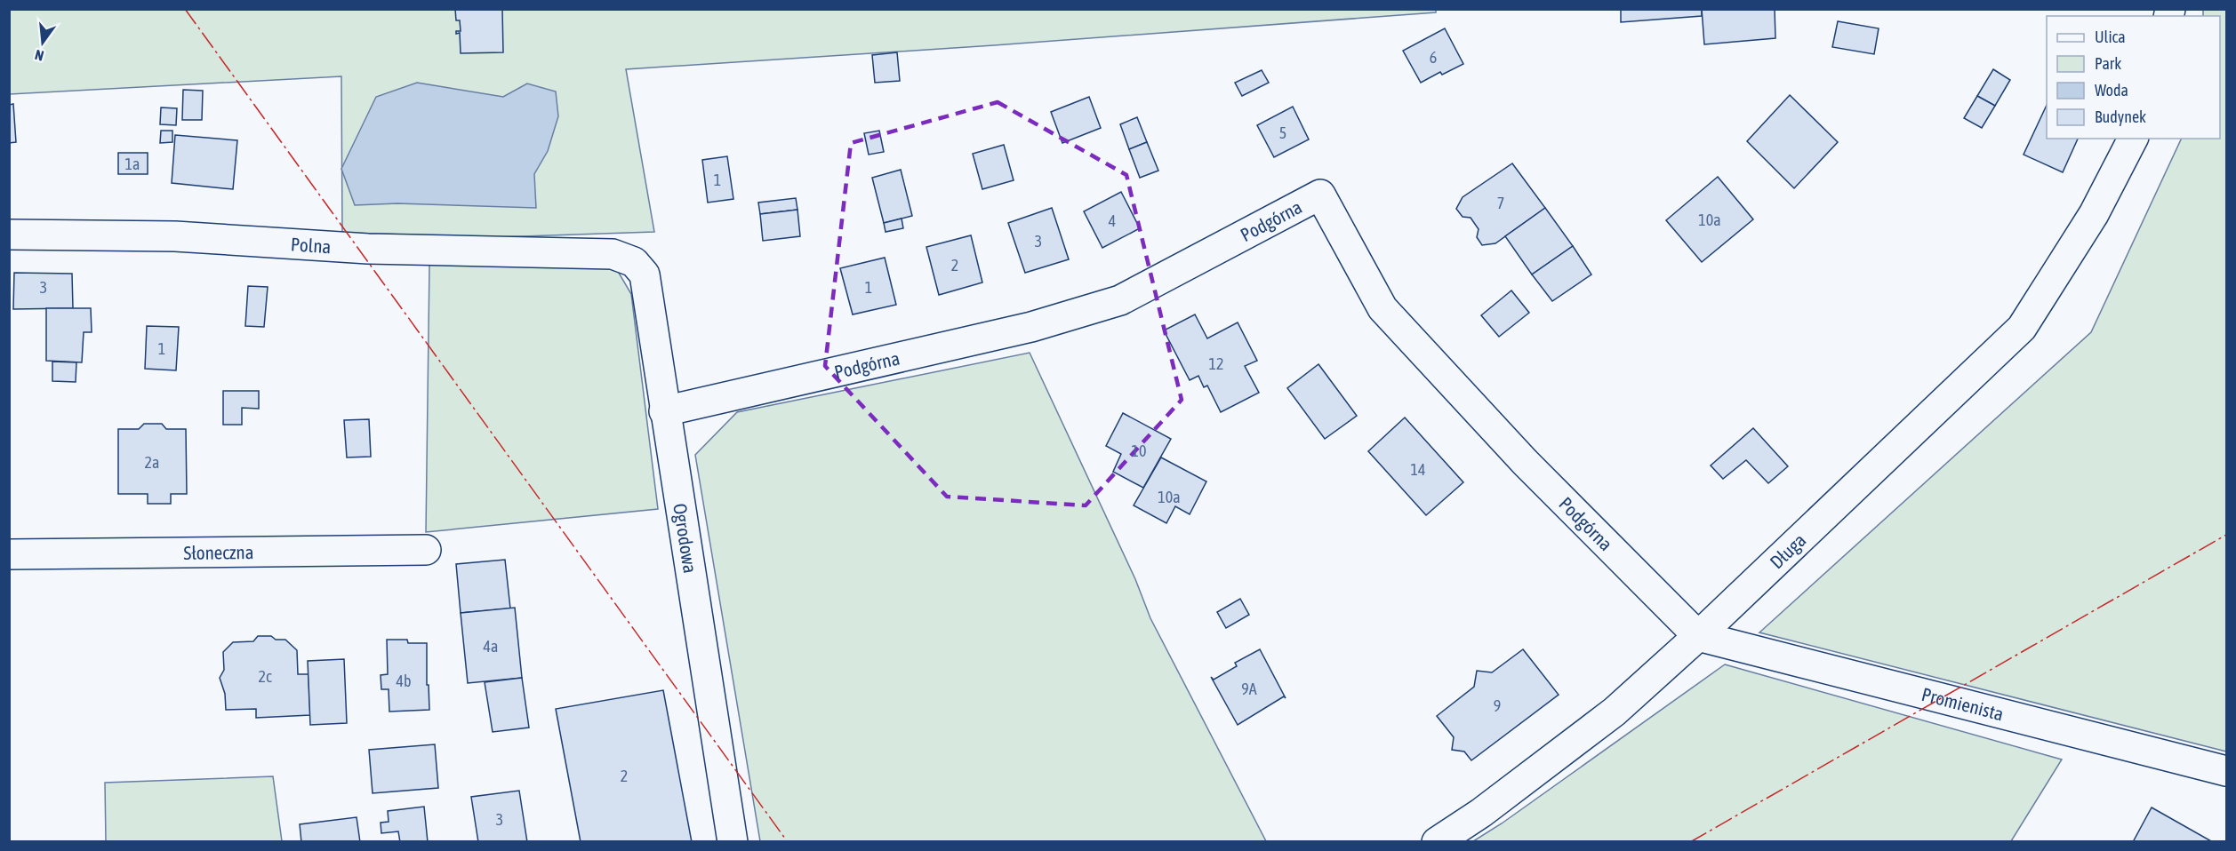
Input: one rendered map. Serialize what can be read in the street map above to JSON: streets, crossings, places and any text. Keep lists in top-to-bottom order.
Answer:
{
  "streets": {
    "street": [
      "Podgórna",
      "Polna",
      "Ogrodowa",
      "Długa",
      "Słoneczna",
      "Promienista"
    ]
  },
  "crossings": [
    ["Podgórna", "Ogrodowa"],
    ["Podgórna", "Długa"],
    ["Podgórna", "Promienista"],
    ["Polna", "Ogrodowa"],
    ["Długa", "Promienista"]
  ],
  "house_numbers": [
    "6",
    "5",
    "1a",
    "1",
    "7",
    "10a",
    "4",
    "3",
    "2",
    "3",
    "1",
    "1",
    "12",
    "10",
    "2a",
    "14",
    "10a",
    "4a",
    "2c",
    "4b",
    "9A",
    "9",
    "2",
    "3"
  ],
  "legend": [
    "Ulica",
    "Park",
    "Woda",
    "Budynek"
  ],
  "north": "bottom"
}
